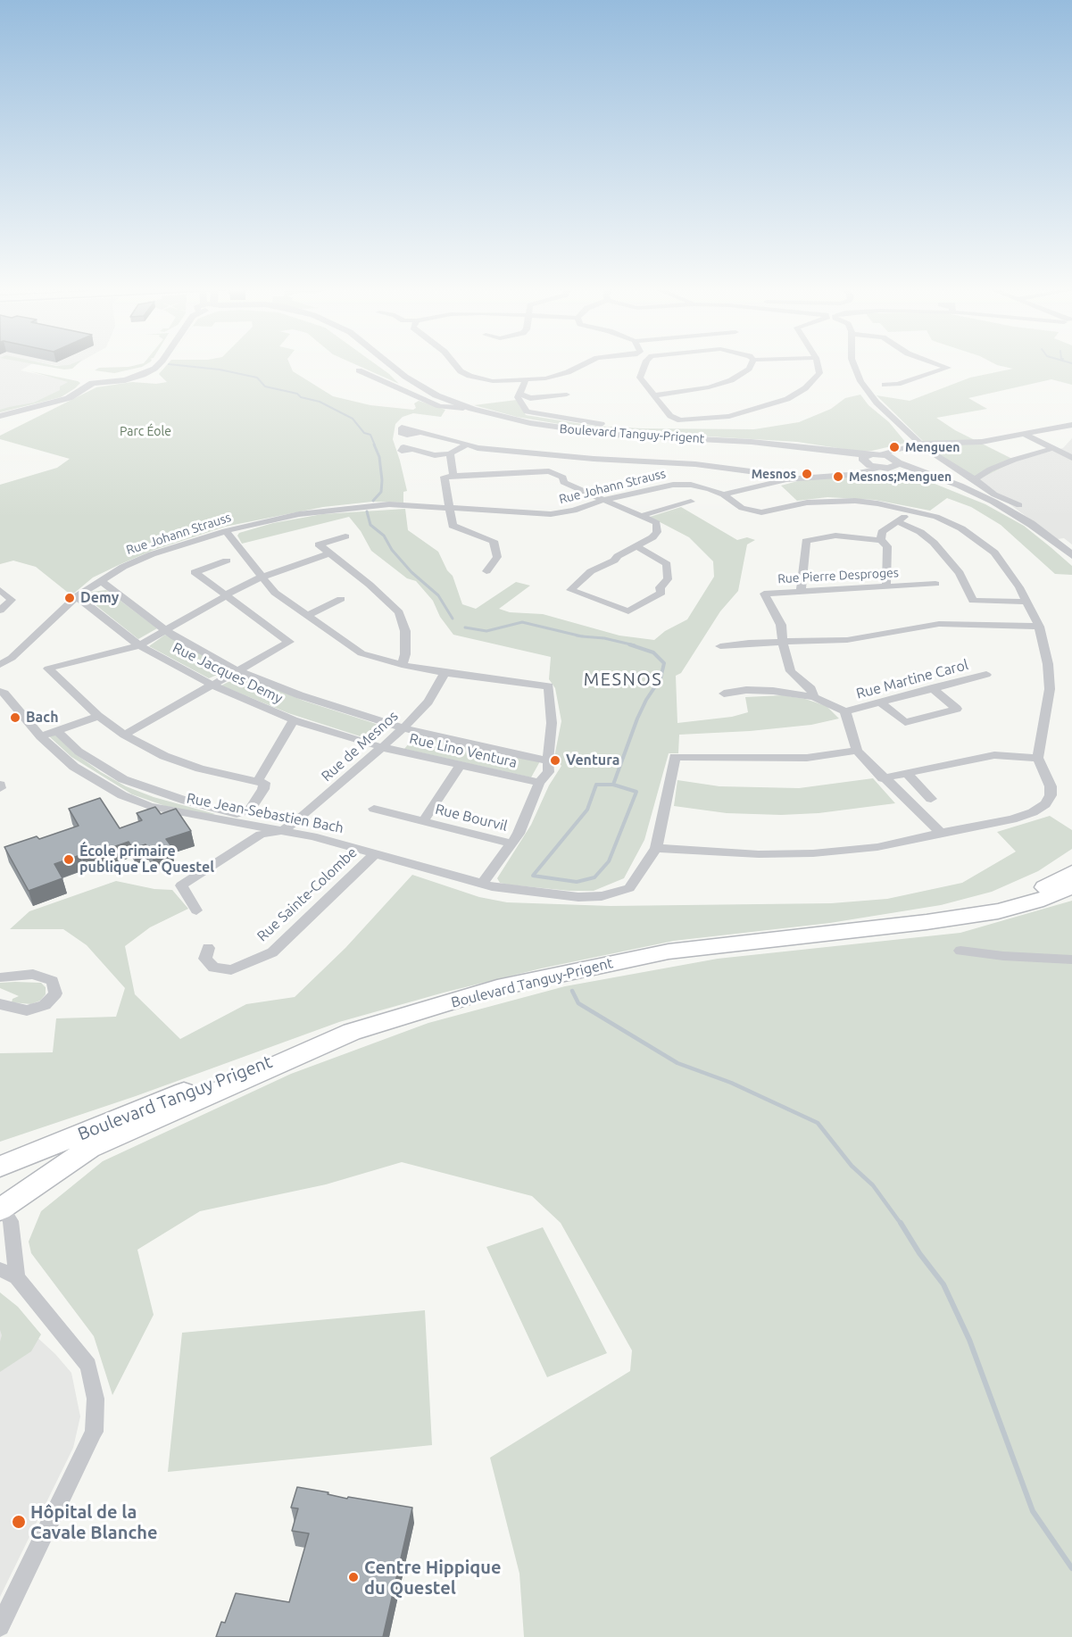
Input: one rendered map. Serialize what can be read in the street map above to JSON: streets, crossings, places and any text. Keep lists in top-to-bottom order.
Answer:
{
  "streets": {
    "main road": ["Boulevard Tanguy-Prigent", "Boulevard Tanguy Prigent"],
    "street": [
      "Rue Johann Strauss",
      "Rue Pierre Desproges",
      "Rue Jacques Demy",
      "Rue Martine Carol",
      "Rue de Mesnos",
      "Rue Lino Ventura",
      "Rue Jean-Sebastien Bach",
      "Rue Bourvil",
      "Rue Sainte-Colombe"
    ]
  },
  "crossings": [
    ["Boulevard Tanguy-Prigent", "Boulevard Tanguy Prigent"],
    ["Rue Johann Strauss", "Rue Jacques Demy"],
    ["Rue Jacques Demy", "Rue de Mesnos"],
    ["Rue Jacques Demy", "Rue Lino Ventura"],
    ["Rue de Mesnos", "Rue Lino Ventura"],
    ["Rue de Mesnos", "Rue Jean-Sebastien Bach"],
    ["Rue Lino Ventura", "Rue Bourvil"],
    ["Rue Jean-Sebastien Bach", "Rue Sainte-Colombe"]
  ],
  "districts": ["MESNOS"],
  "parks": ["Parc Éole"],
  "places": [
    "Menguen",
    "Mesnos",
    "Mesnos;Menguen",
    "Demy",
    "Bach",
    "Ventura",
    "École primaire publique Le Questel",
    "Hôpital de la Cavale Blanche",
    "Centre Hippique du Questel"
  ]
}
